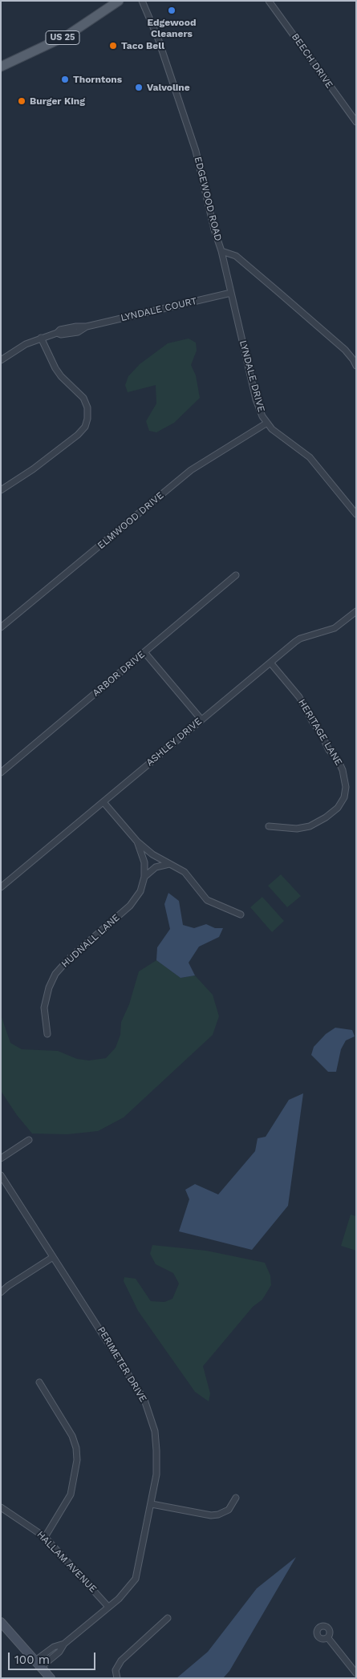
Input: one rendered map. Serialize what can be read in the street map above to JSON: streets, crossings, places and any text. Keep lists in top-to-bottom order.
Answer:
{
  "streets": {
    "main road": ["US 25"],
    "street": [
      "BEECH DRIVE",
      "EDGEWOOD ROAD",
      "LYNDALE COURT",
      "LYNDALE DRIVE",
      "ELMWOOD DRIVE",
      "ARBOR DRIVE",
      "HERITAGE LANE",
      "ASHLEY DRIVE",
      "HUDNALL LANE",
      "PERIMETER DRIVE",
      "HALLAM AVENUE"
    ]
  },
  "crossings": [
    ["EDGEWOOD ROAD", "LYNDALE DRIVE"],
    ["LYNDALE COURT", "LYNDALE DRIVE"],
    ["LYNDALE DRIVE", "ELMWOOD DRIVE"],
    ["HERITAGE LANE", "ASHLEY DRIVE"],
    ["ASHLEY DRIVE", "HUDNALL LANE"],
    ["PERIMETER DRIVE", "HALLAM AVENUE"]
  ],
  "places": [
    "Edgewood Cleaners",
    "Taco Bell",
    "Thorntons",
    "Valvoline",
    "Burger King"
  ],
  "scale_bar": "100 m"
}
